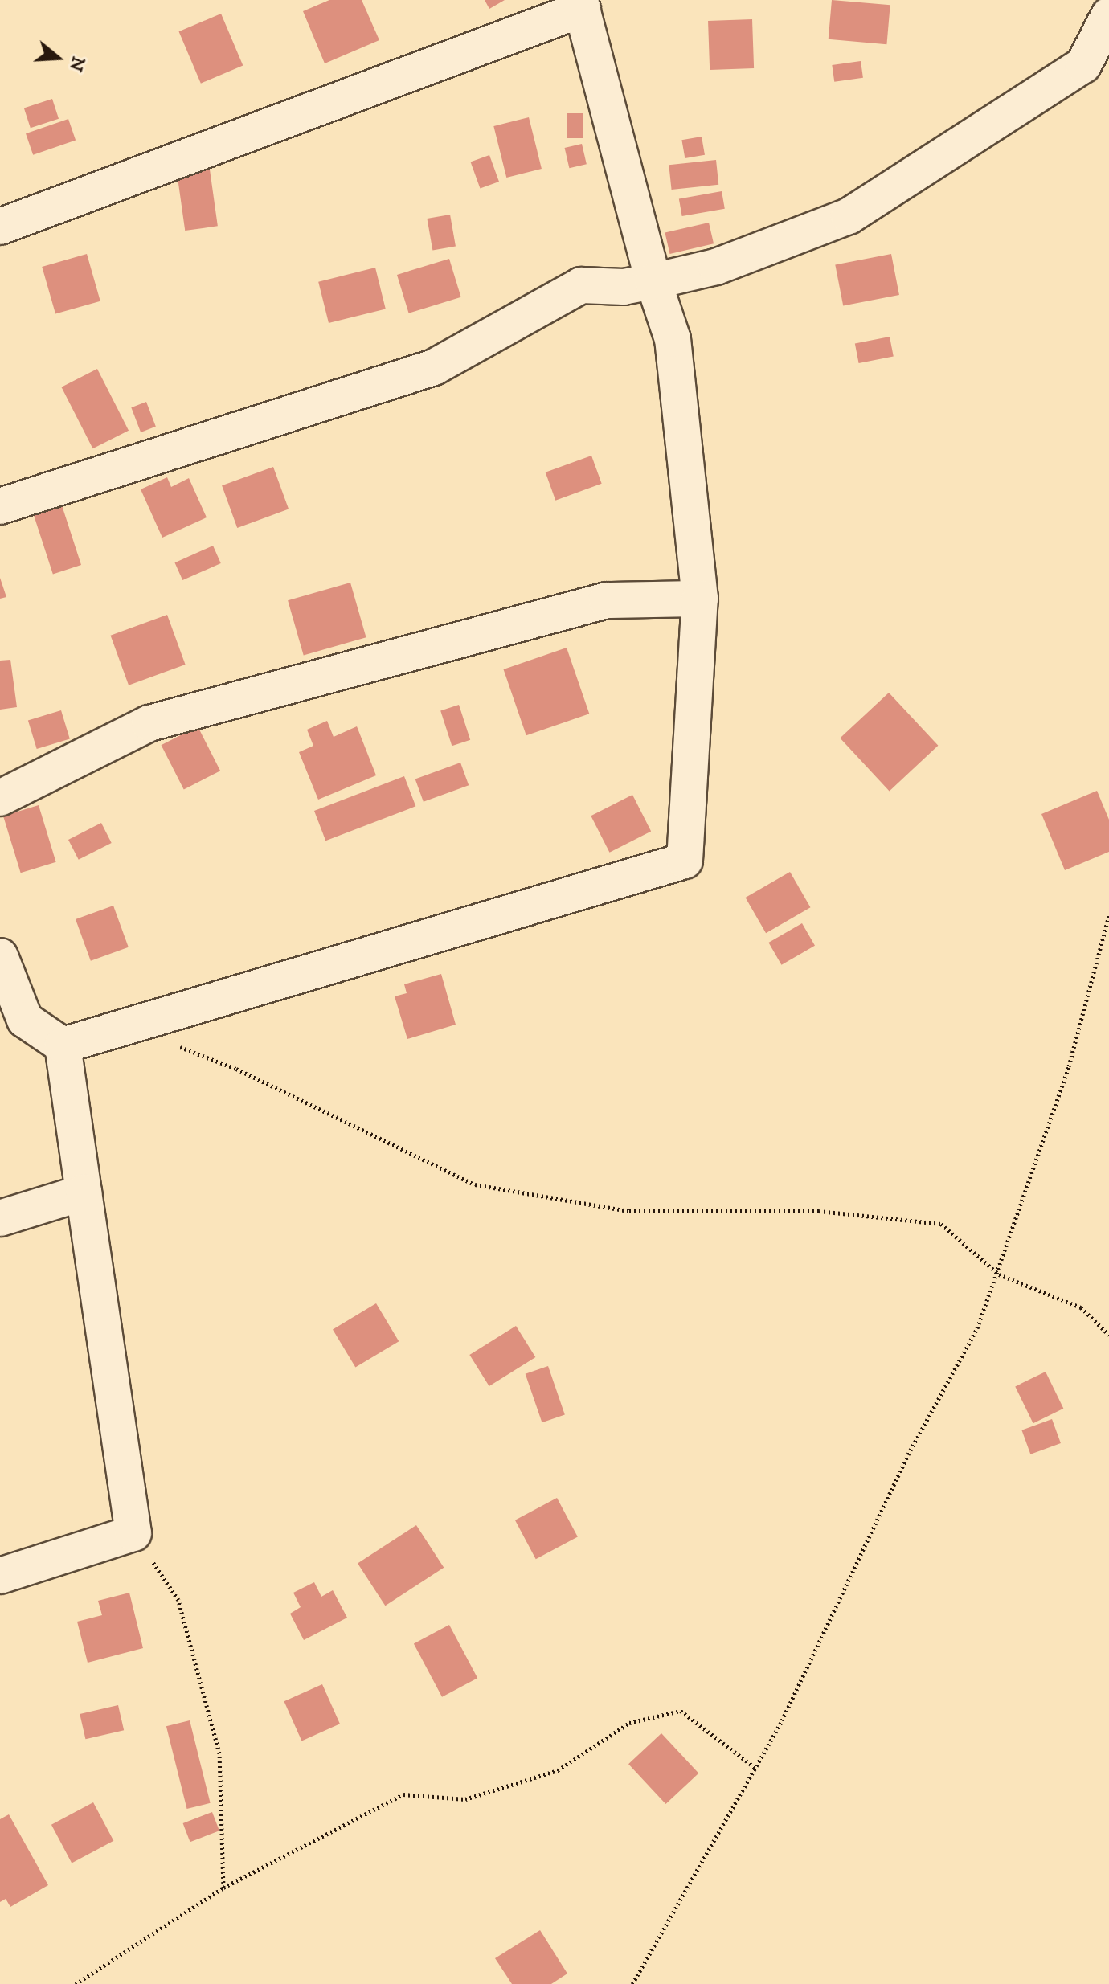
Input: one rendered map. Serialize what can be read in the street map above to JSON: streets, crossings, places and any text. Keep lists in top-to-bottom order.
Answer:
{
  "north": "right"
}
